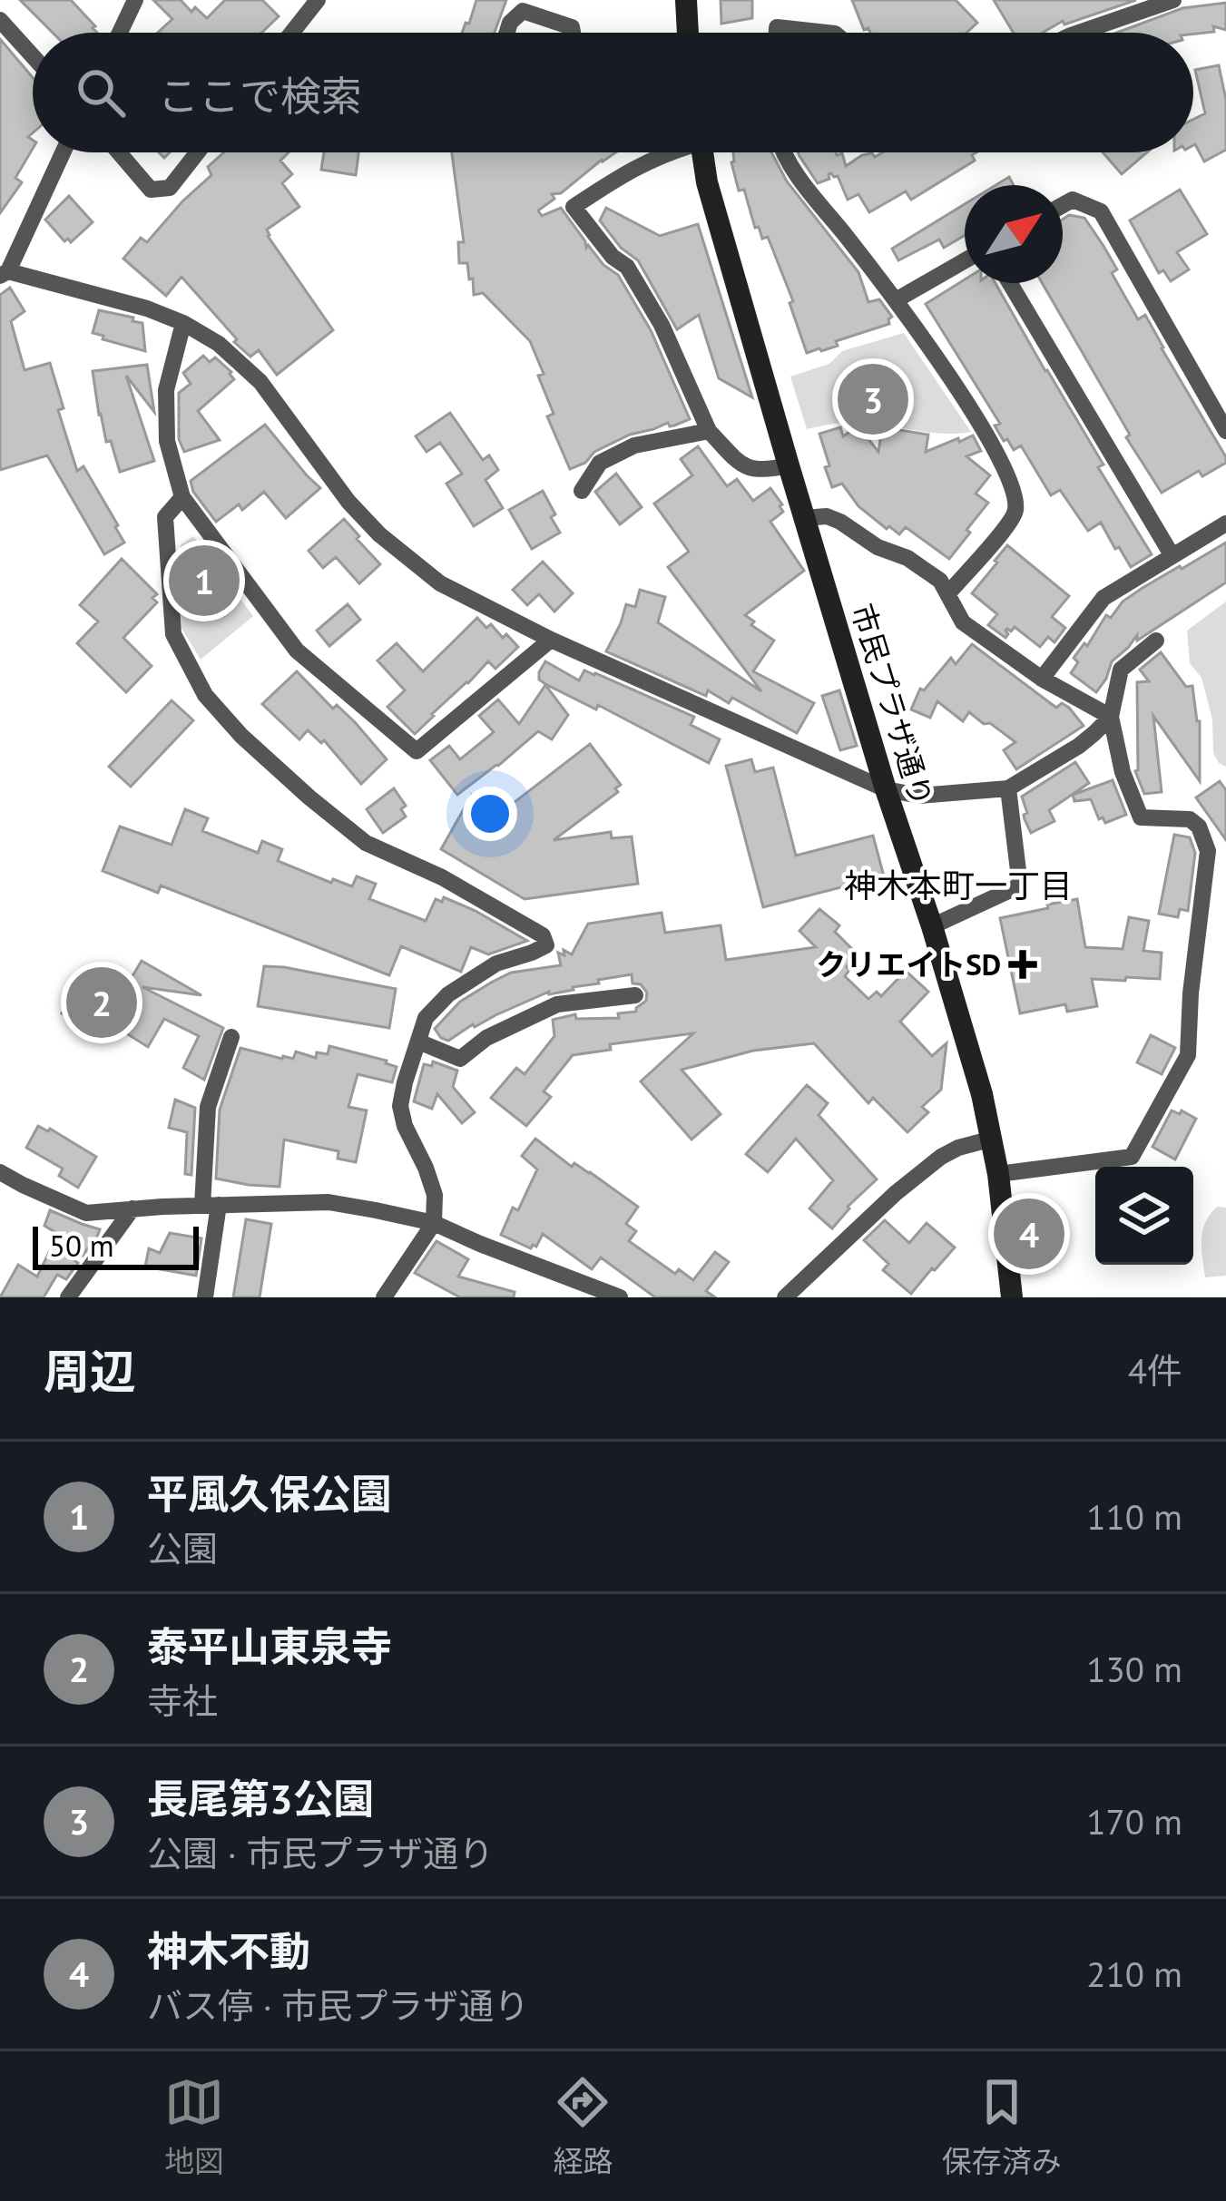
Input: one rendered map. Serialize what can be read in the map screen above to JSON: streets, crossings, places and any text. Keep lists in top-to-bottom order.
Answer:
{
  "streets": {
    "street": ["市民プラザ通り"]
  },
  "districts": ["神木本町一丁目"],
  "places": {
    "health": ["クリエイトSD"]
  },
  "scale_bar": "50 m",
  "north": "top right",
  "page": {
    "search": "ここで検索",
    "pins": [
      "3",
      "1",
      "2",
      "4"
    ],
    "scale": "50 m",
    "heading": ["周辺", "4件"],
    "list": [
      {
        "mark": "1",
        "name": "平風久保公園",
        "note": "公園",
        "value": "110 m"
      },
      {
        "mark": "2",
        "name": "泰平山東泉寺",
        "note": "寺社",
        "value": "130 m"
      },
      {
        "mark": "3",
        "name": "長尾第3公園",
        "note": "公園 · 市民プラザ通り",
        "value": "170 m"
      },
      {
        "mark": "4",
        "name": "神木不動",
        "note": "バス停 · 市民プラザ通り",
        "value": "210 m"
      }
    ],
    "nav": ["地図", "経路", "保存済み"]
  }
}
